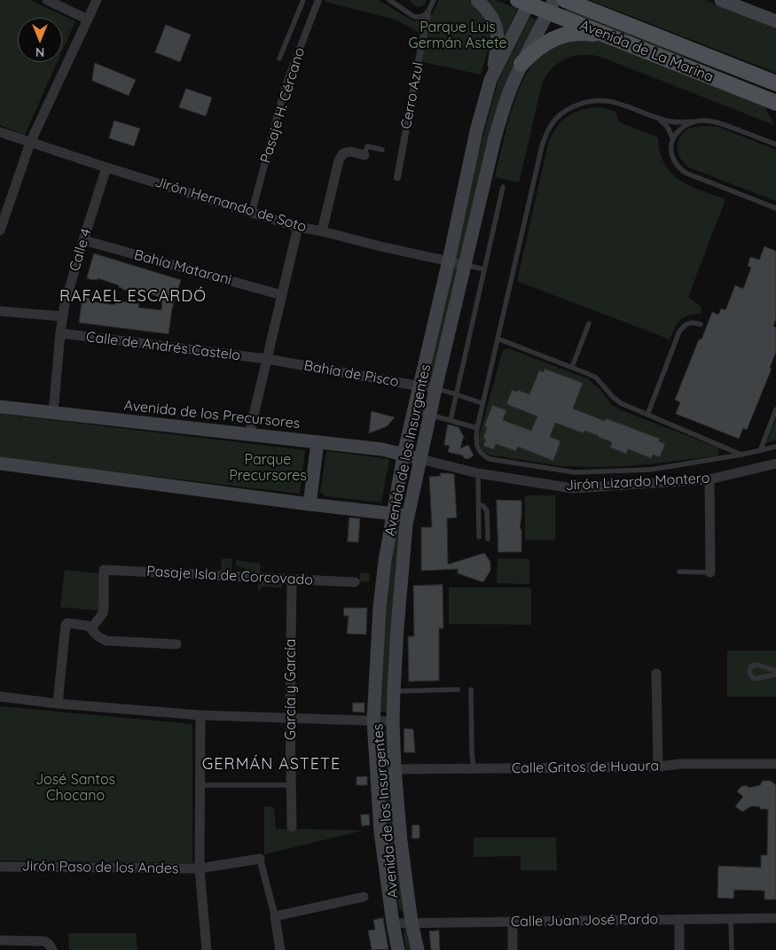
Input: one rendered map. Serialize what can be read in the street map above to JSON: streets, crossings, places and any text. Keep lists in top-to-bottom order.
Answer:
{
  "streets": {
    "main road": ["Avenida de La Marina", "Avenida de los Precursores", "Avenida de los Insurgentes"],
    "street": [
      "Cerro Azul",
      "Pasaje H. Cércano",
      "Jirón Hernando de Soto",
      "Calle 4",
      "Bahía Matarani",
      "Calle de Andrés Castelo",
      "Bahía de Pisco",
      "Jirón Lizardo Montero",
      "Pasaje Isla de Corcovado",
      "García y García",
      "Calle Gritos de Huaura",
      "Jirón Paso de los Andes",
      "Calle Juan José Pardo"
    ]
  },
  "crossings": [
    ["Avenida de La Marina", "Avenida de los Insurgentes"],
    ["Pasaje H. Cércano", "Jirón Hernando de Soto"],
    ["Jirón Hernando de Soto", "Calle 4"],
    ["Jirón Hernando de Soto", "Avenida de los Insurgentes"],
    ["Calle 4", "Bahía Matarani"],
    ["Calle 4", "Calle de Andrés Castelo"],
    ["Calle 4", "Avenida de los Precursores"],
    ["Calle de Andrés Castelo", "Bahía de Pisco"],
    ["Bahía de Pisco", "Avenida de los Insurgentes"],
    ["Avenida de los Precursores", "Avenida de los Insurgentes"],
    ["Avenida de los Precursores", "Jirón Lizardo Montero"],
    ["Avenida de los Insurgentes", "Jirón Lizardo Montero"],
    ["Avenida de los Insurgentes", "Calle Gritos de Huaura"],
    ["Avenida de los Insurgentes", "Calle Juan José Pardo"],
    ["Pasaje Isla de Corcovado", "García y García"]
  ],
  "districts": ["RAFAEL ESCARDÓ", "GERMÁN ASTETE"],
  "parks": ["Parque Luis Germán Astete", "Parque Precursores", "José Santos Chocano"],
  "north": "bottom"
}
